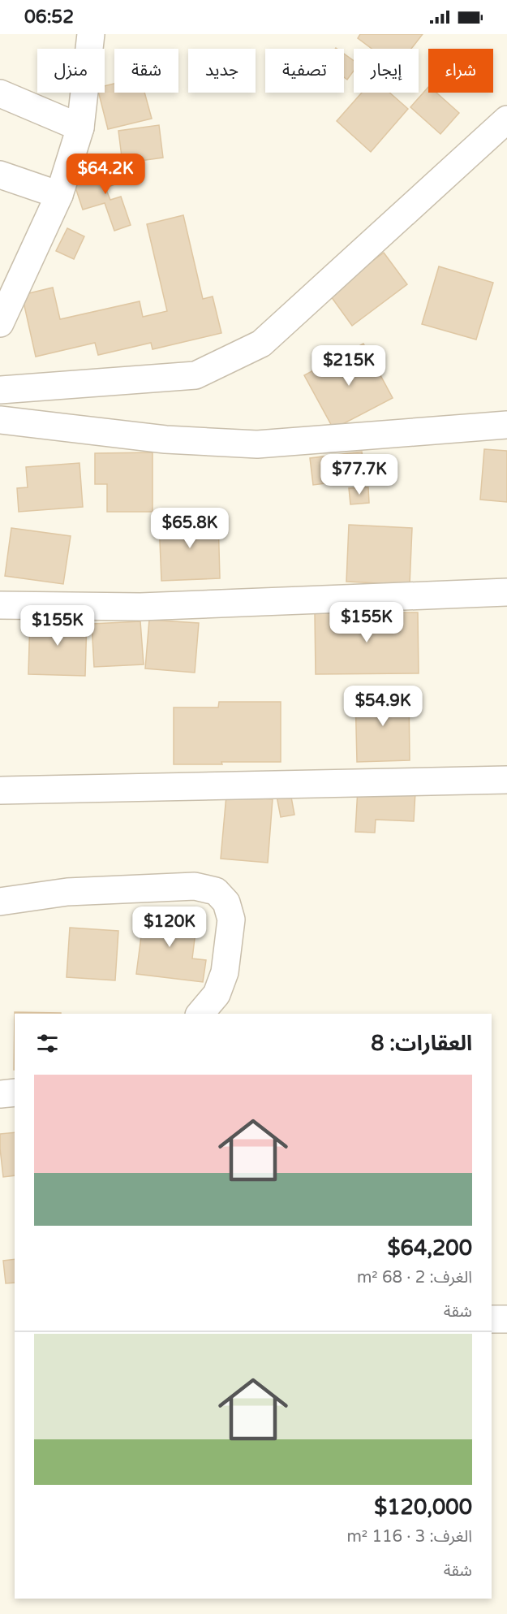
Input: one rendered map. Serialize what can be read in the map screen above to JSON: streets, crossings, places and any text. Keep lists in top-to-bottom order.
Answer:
{
  "page": {
    "status": "06:52",
    "chip": [
      "شراء",
      "إيجار",
      "تصفية",
      "جديد",
      "شقة",
      "منزل"
    ],
    "price": [
      "$64.2K",
      "$215K",
      "$77.7K",
      "$65.8K",
      "$155K",
      "$155K",
      "$54.9K",
      "$120K"
    ],
    "heading": "العقارات: 8",
    "list": [
      {
        "name": "$64,200",
        "note": "الغرف: 2 · 68 m² · شقة"
      },
      {
        "name": "$120,000",
        "note": "الغرف: 3 · 116 m² · شقة"
      }
    ]
  }
}
